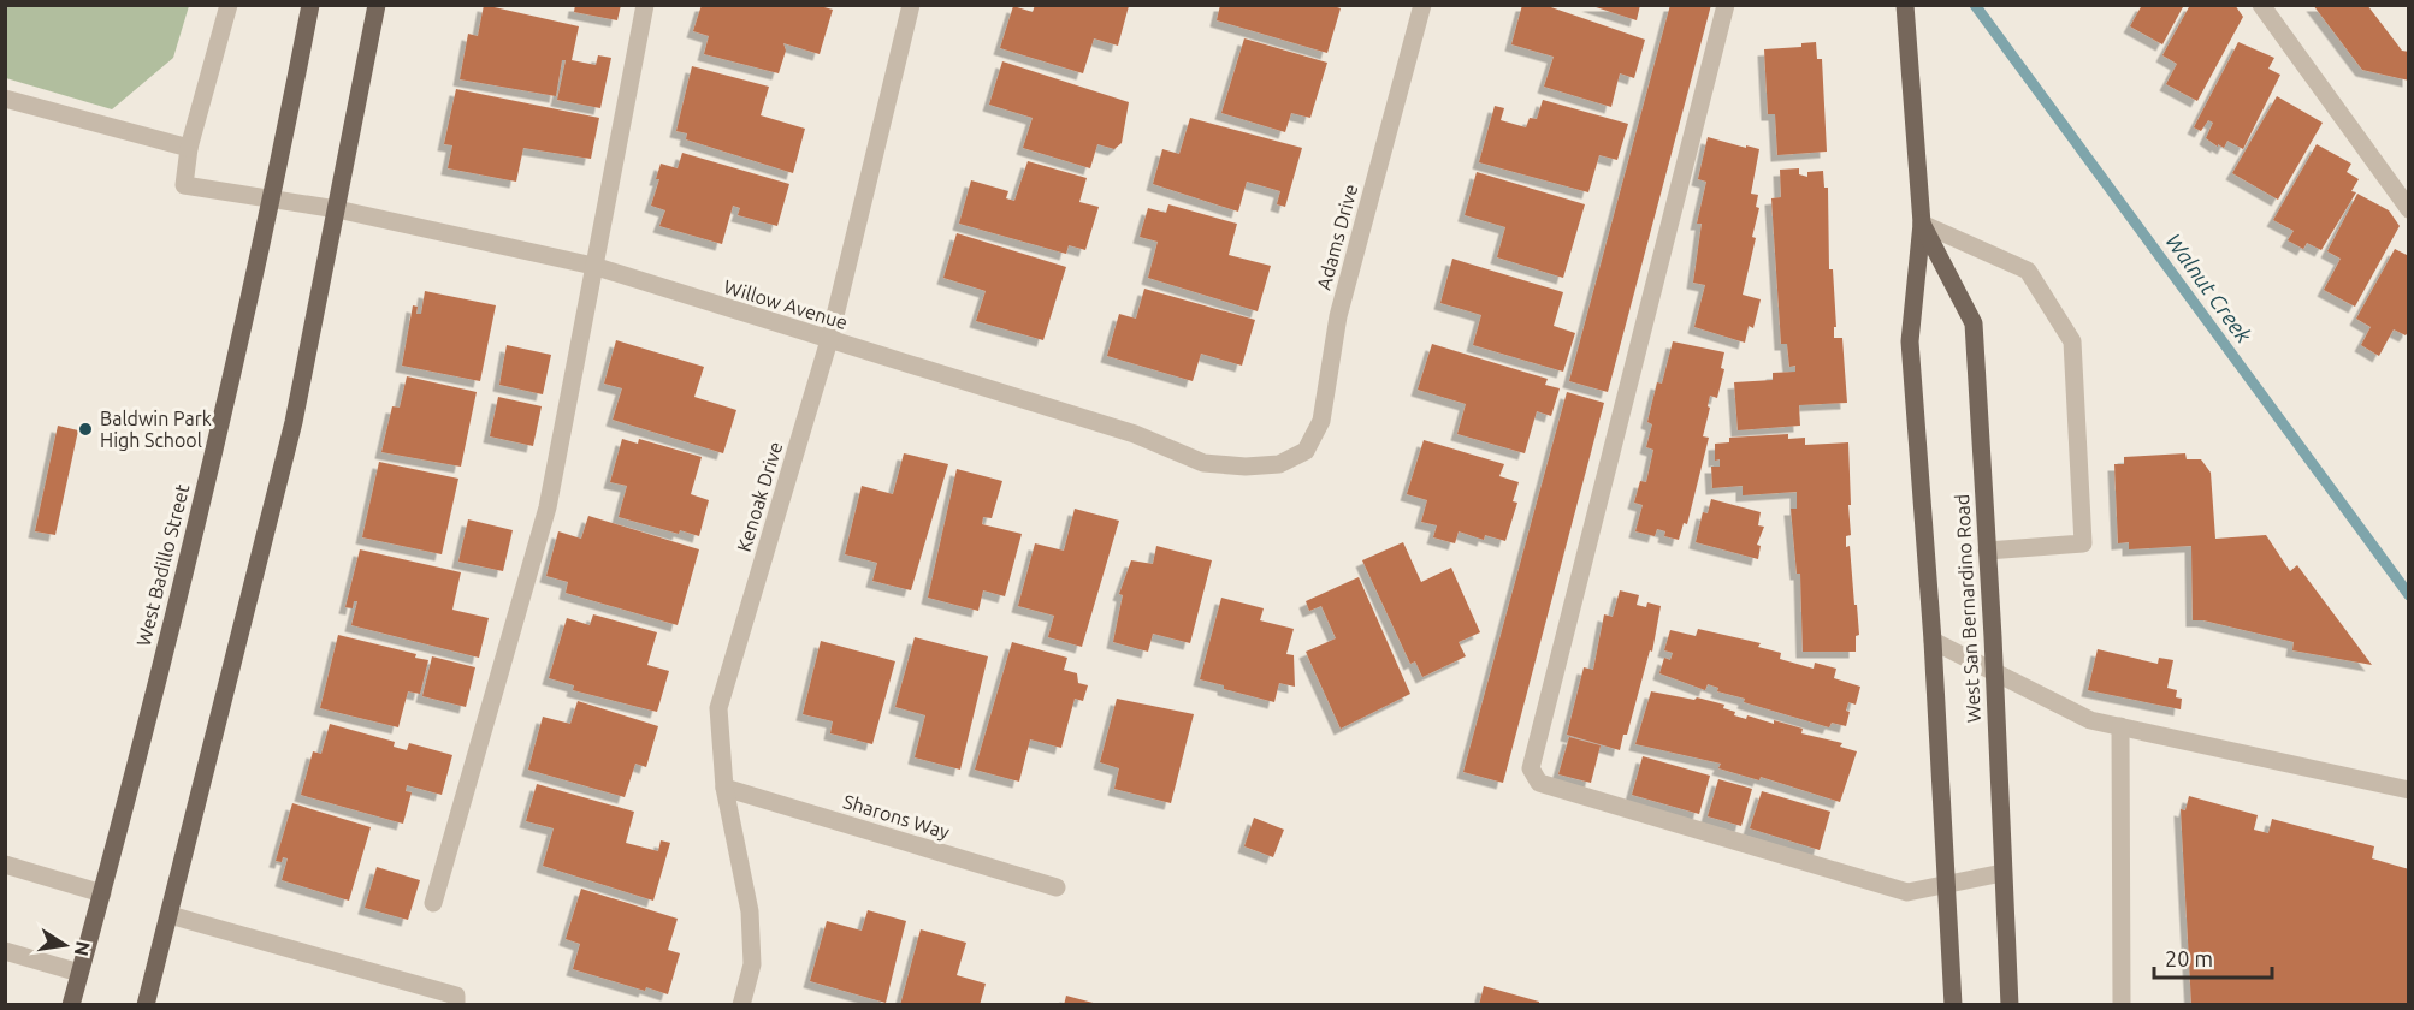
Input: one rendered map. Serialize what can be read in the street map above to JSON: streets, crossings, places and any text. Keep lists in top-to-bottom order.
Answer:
{
  "streets": {
    "main road": ["West Badillo Street", "West San Bernardino Road"],
    "street": [
      "Adams Drive",
      "Willow Avenue",
      "Kenoak Drive",
      "Sharons Way"
    ]
  },
  "crossings": [
    ["Adams Drive", "Willow Avenue"],
    ["Willow Avenue", "Kenoak Drive"],
    ["Willow Avenue", "West Badillo Street"],
    ["Kenoak Drive", "Sharons Way"]
  ],
  "water": ["Walnut Creek"],
  "places": ["Baldwin Park High School"],
  "scale_bar": "20 m",
  "north": "right"
}
